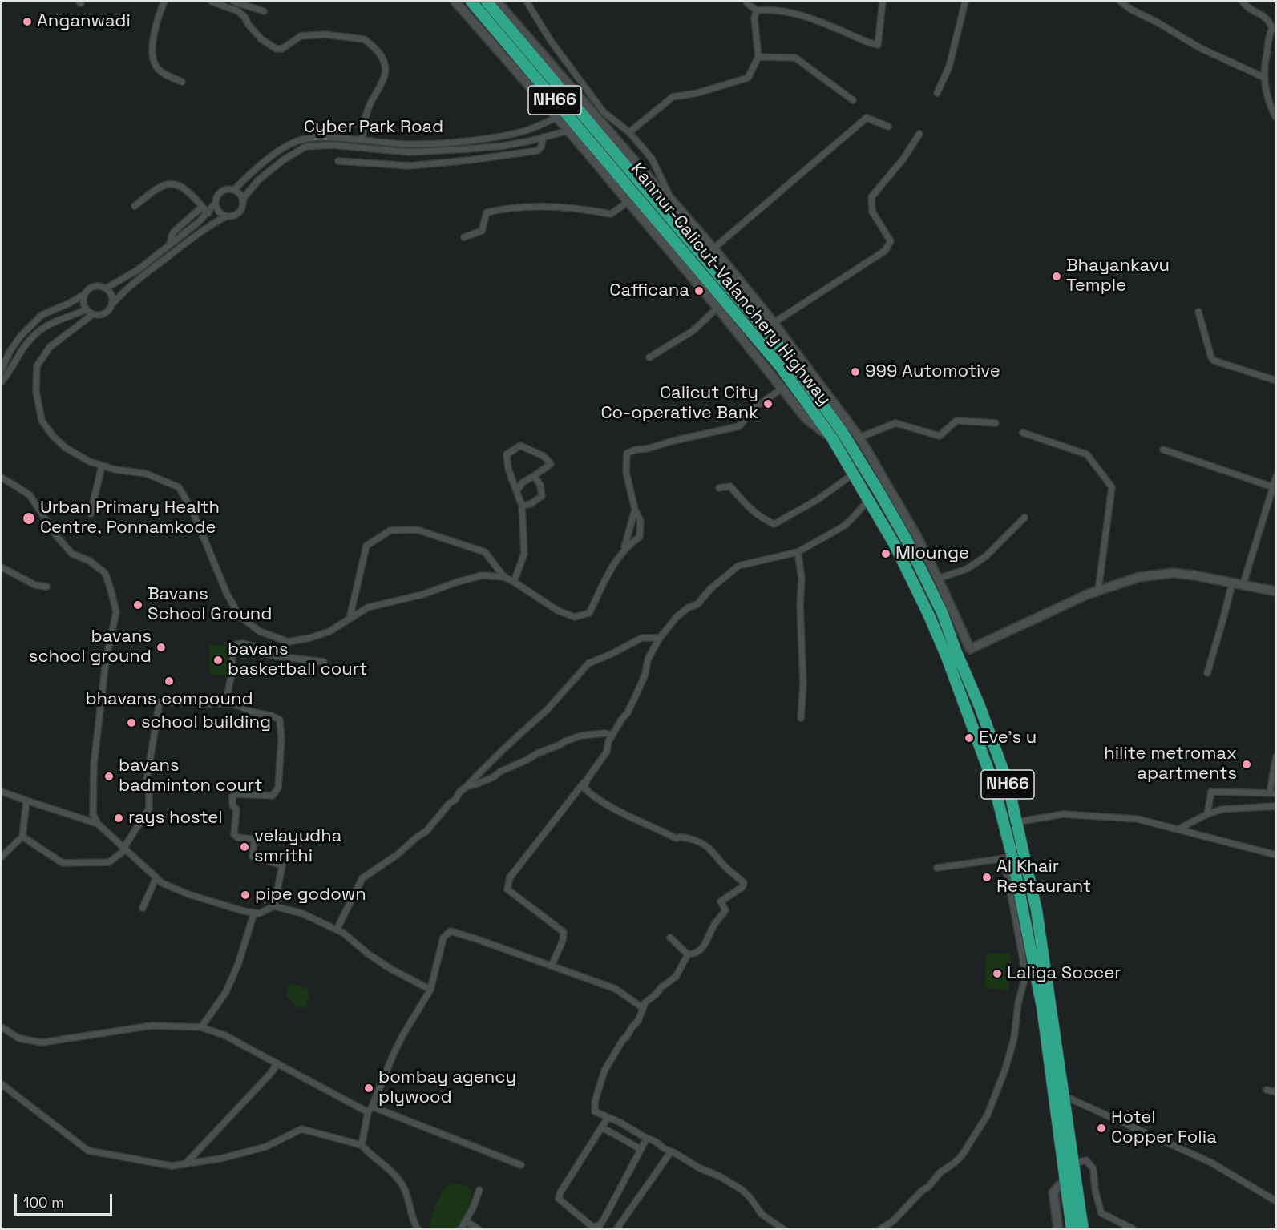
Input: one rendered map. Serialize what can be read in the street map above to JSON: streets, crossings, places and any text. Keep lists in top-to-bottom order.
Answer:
{
  "streets": {
    "highway": ["NH66", "Kannur-Calicut-Valanchery Highway"],
    "street": ["Cyber Park Road"]
  },
  "places": [
    "Anganwadi",
    "Bhayankavu Temple",
    "Cafficana",
    "999 Automotive",
    "Calicut City Co-operative Bank",
    "Urban Primary Health Centre, Ponnamkode",
    "Mlounge",
    "Bavans School Ground",
    "bavans school ground",
    "bavans basketball court",
    "bhavans compound",
    "school building",
    "Eve's u",
    "hilite metromax apartments",
    "bavans badminton court",
    "rays hostel",
    "velayudha smrithi",
    "Al Khair Restaurant",
    "pipe godown",
    "Laliga Soccer",
    "bombay agency plywood",
    "Hotel Copper Folia"
  ],
  "scale_bar": "100 m"
}
